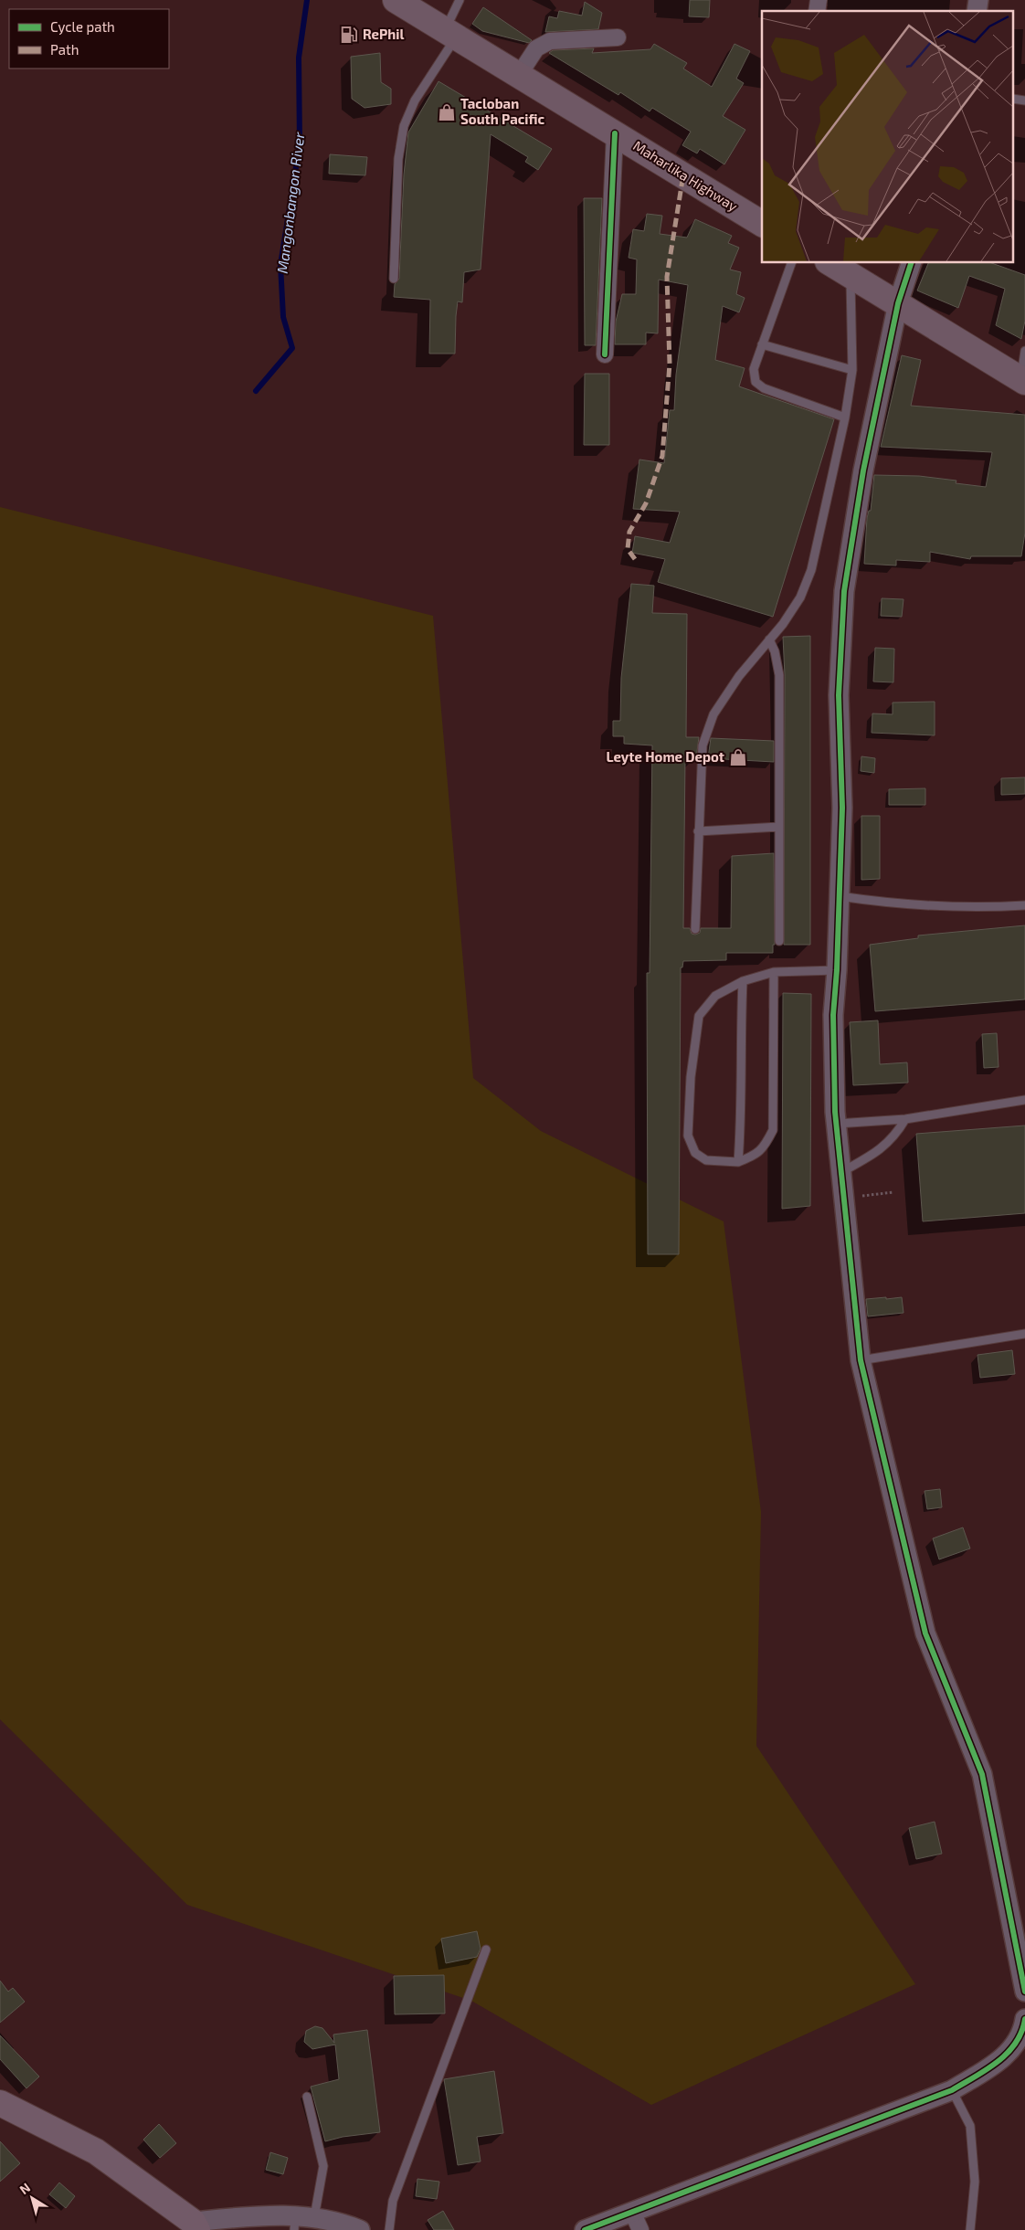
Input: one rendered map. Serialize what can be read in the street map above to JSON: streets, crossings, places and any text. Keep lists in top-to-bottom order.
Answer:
{
  "streets": {
    "main road": ["Maharlika Highway"]
  },
  "water": ["Mangonbangon River"],
  "places": {
    "fuel station": ["RePhil"],
    "shop": ["Tacloban South Pacific", "Leyte Home Depot"]
  },
  "legend": ["Cycle path", "Path"],
  "north": "top left"
}
